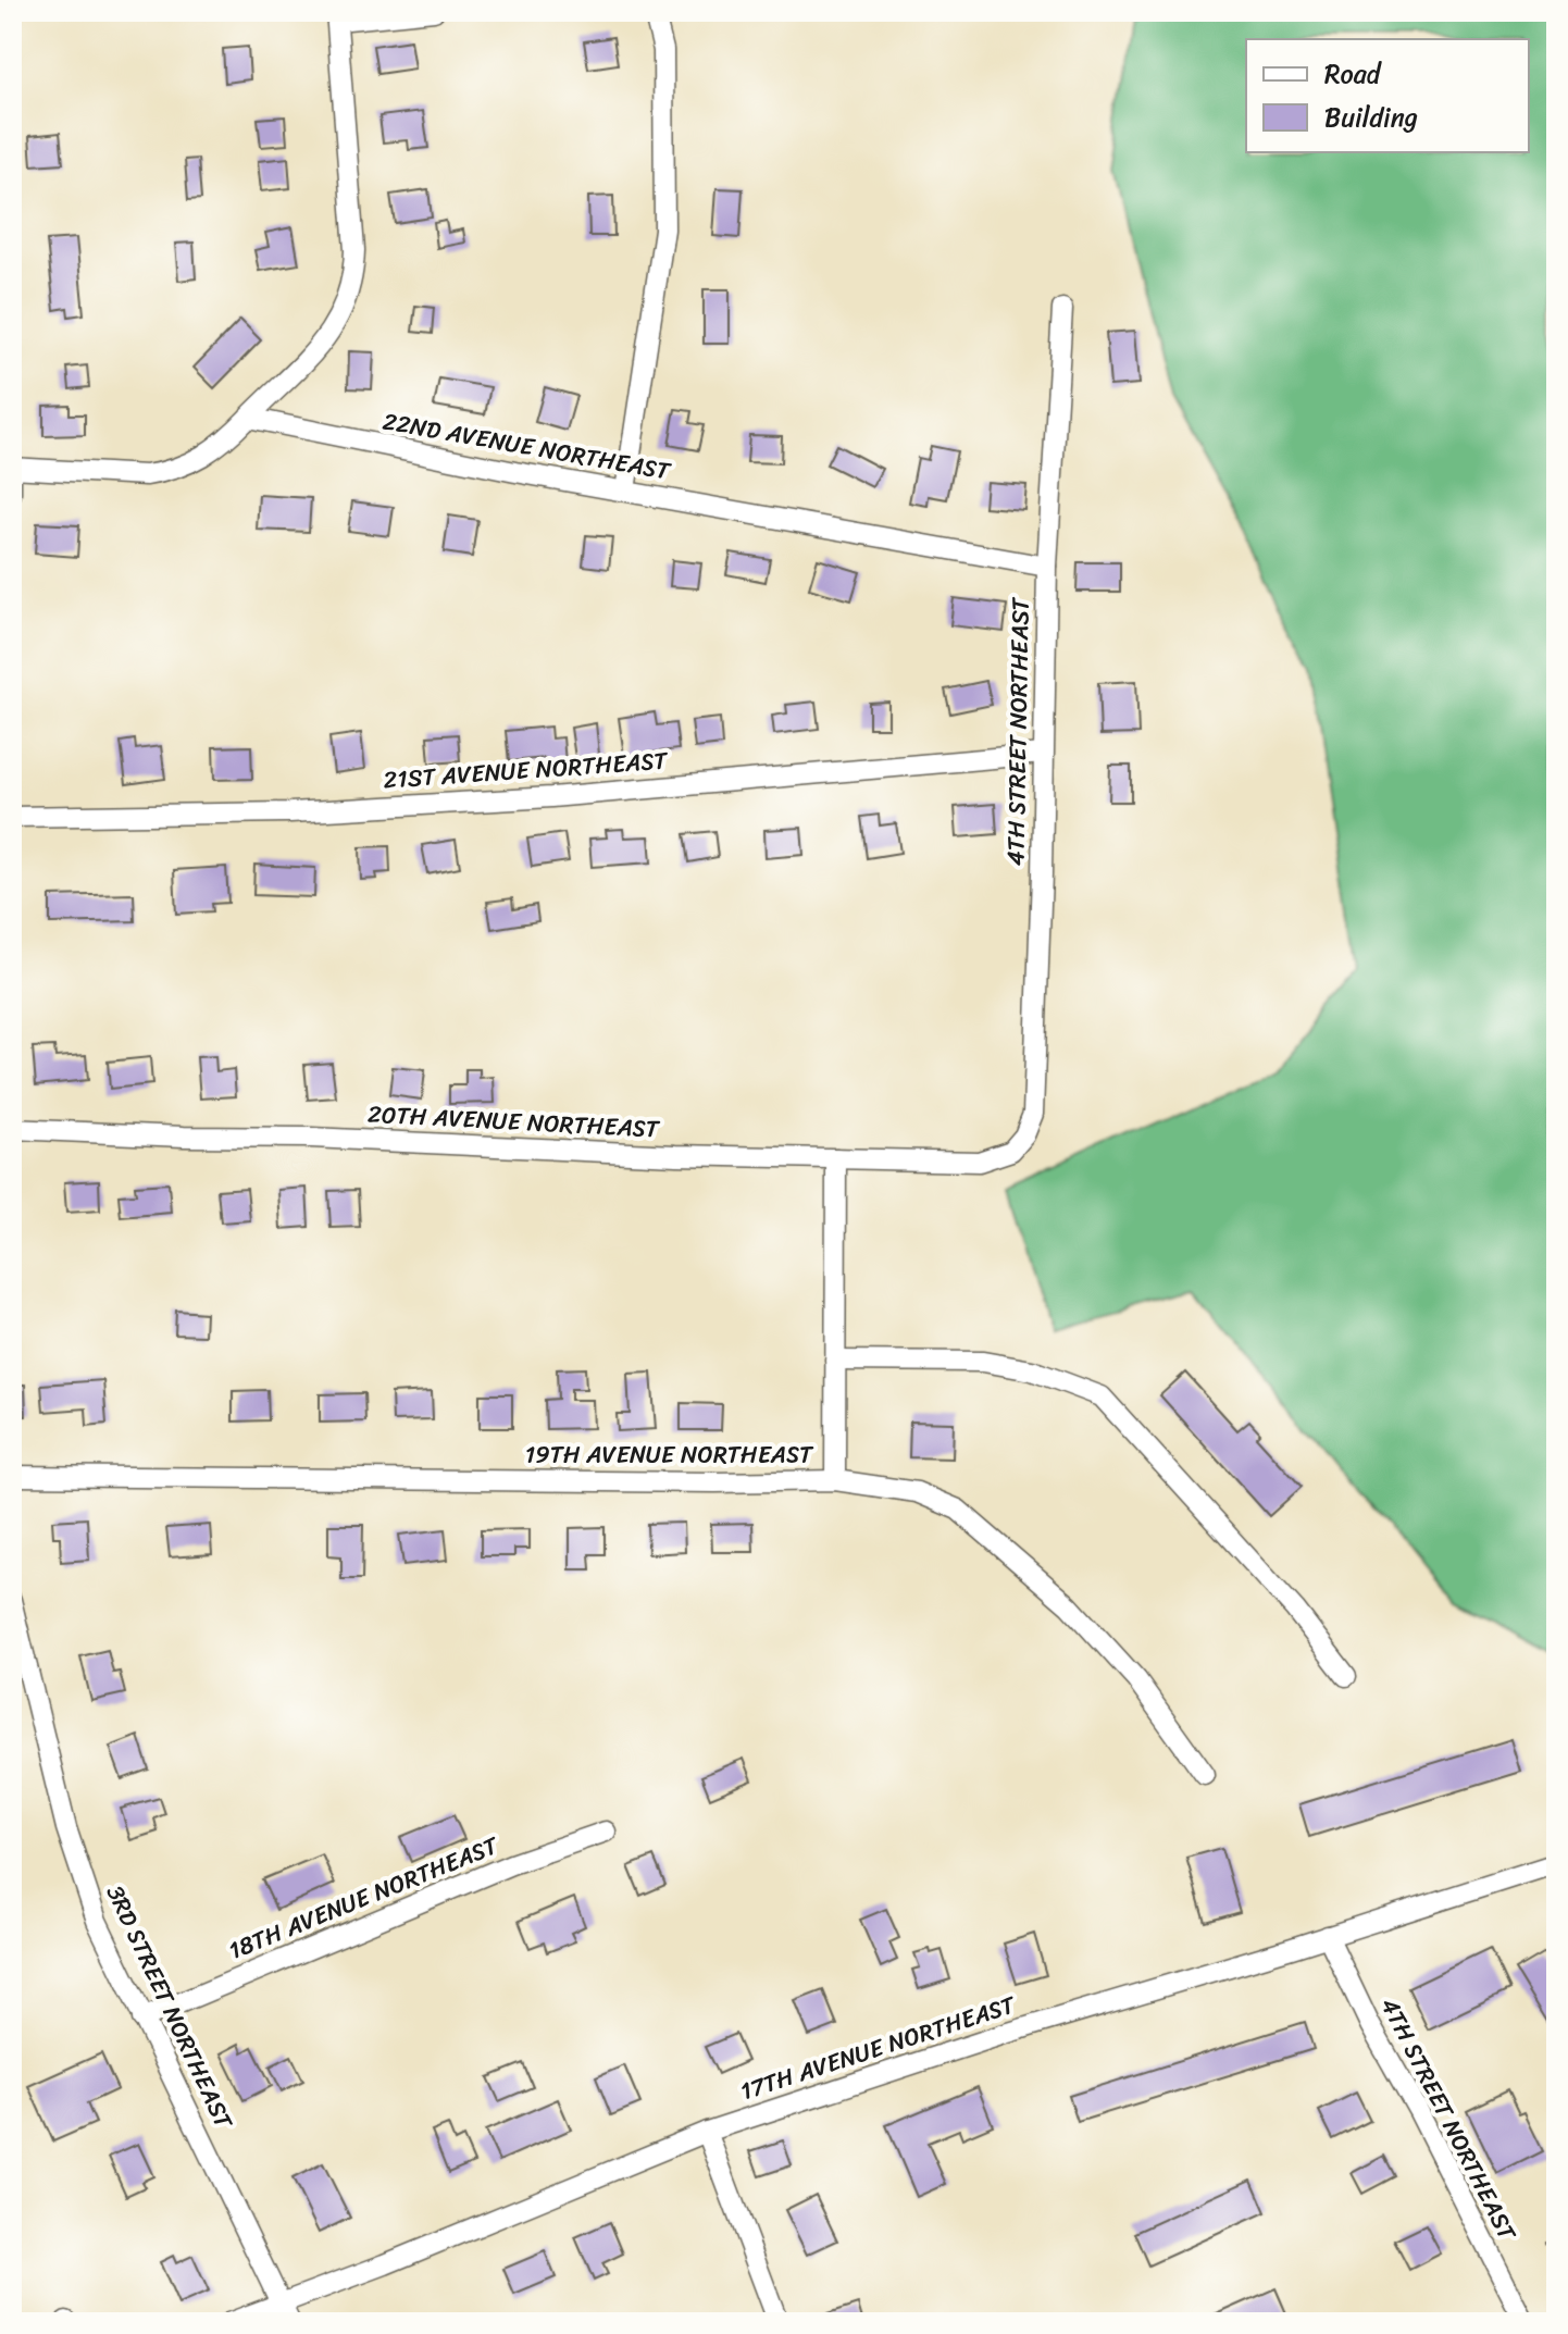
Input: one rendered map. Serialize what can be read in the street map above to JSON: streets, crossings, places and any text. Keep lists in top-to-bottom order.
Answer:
{
  "streets": {
    "street": [
      "22ND AVENUE NORTHEAST",
      "4TH STREET NORTHEAST",
      "21ST AVENUE NORTHEAST",
      "20TH AVENUE NORTHEAST",
      "19TH AVENUE NORTHEAST",
      "18TH AVENUE NORTHEAST",
      "3RD STREET NORTHEAST",
      "17TH AVENUE NORTHEAST"
    ]
  },
  "crossings": [
    ["22ND AVENUE NORTHEAST", "4TH STREET NORTHEAST"],
    ["4TH STREET NORTHEAST", "21ST AVENUE NORTHEAST"],
    ["4TH STREET NORTHEAST", "20TH AVENUE NORTHEAST"],
    ["4TH STREET NORTHEAST", "17TH AVENUE NORTHEAST"],
    ["18TH AVENUE NORTHEAST", "3RD STREET NORTHEAST"],
    ["3RD STREET NORTHEAST", "17TH AVENUE NORTHEAST"]
  ],
  "legend": ["Road", "Building"]
}
